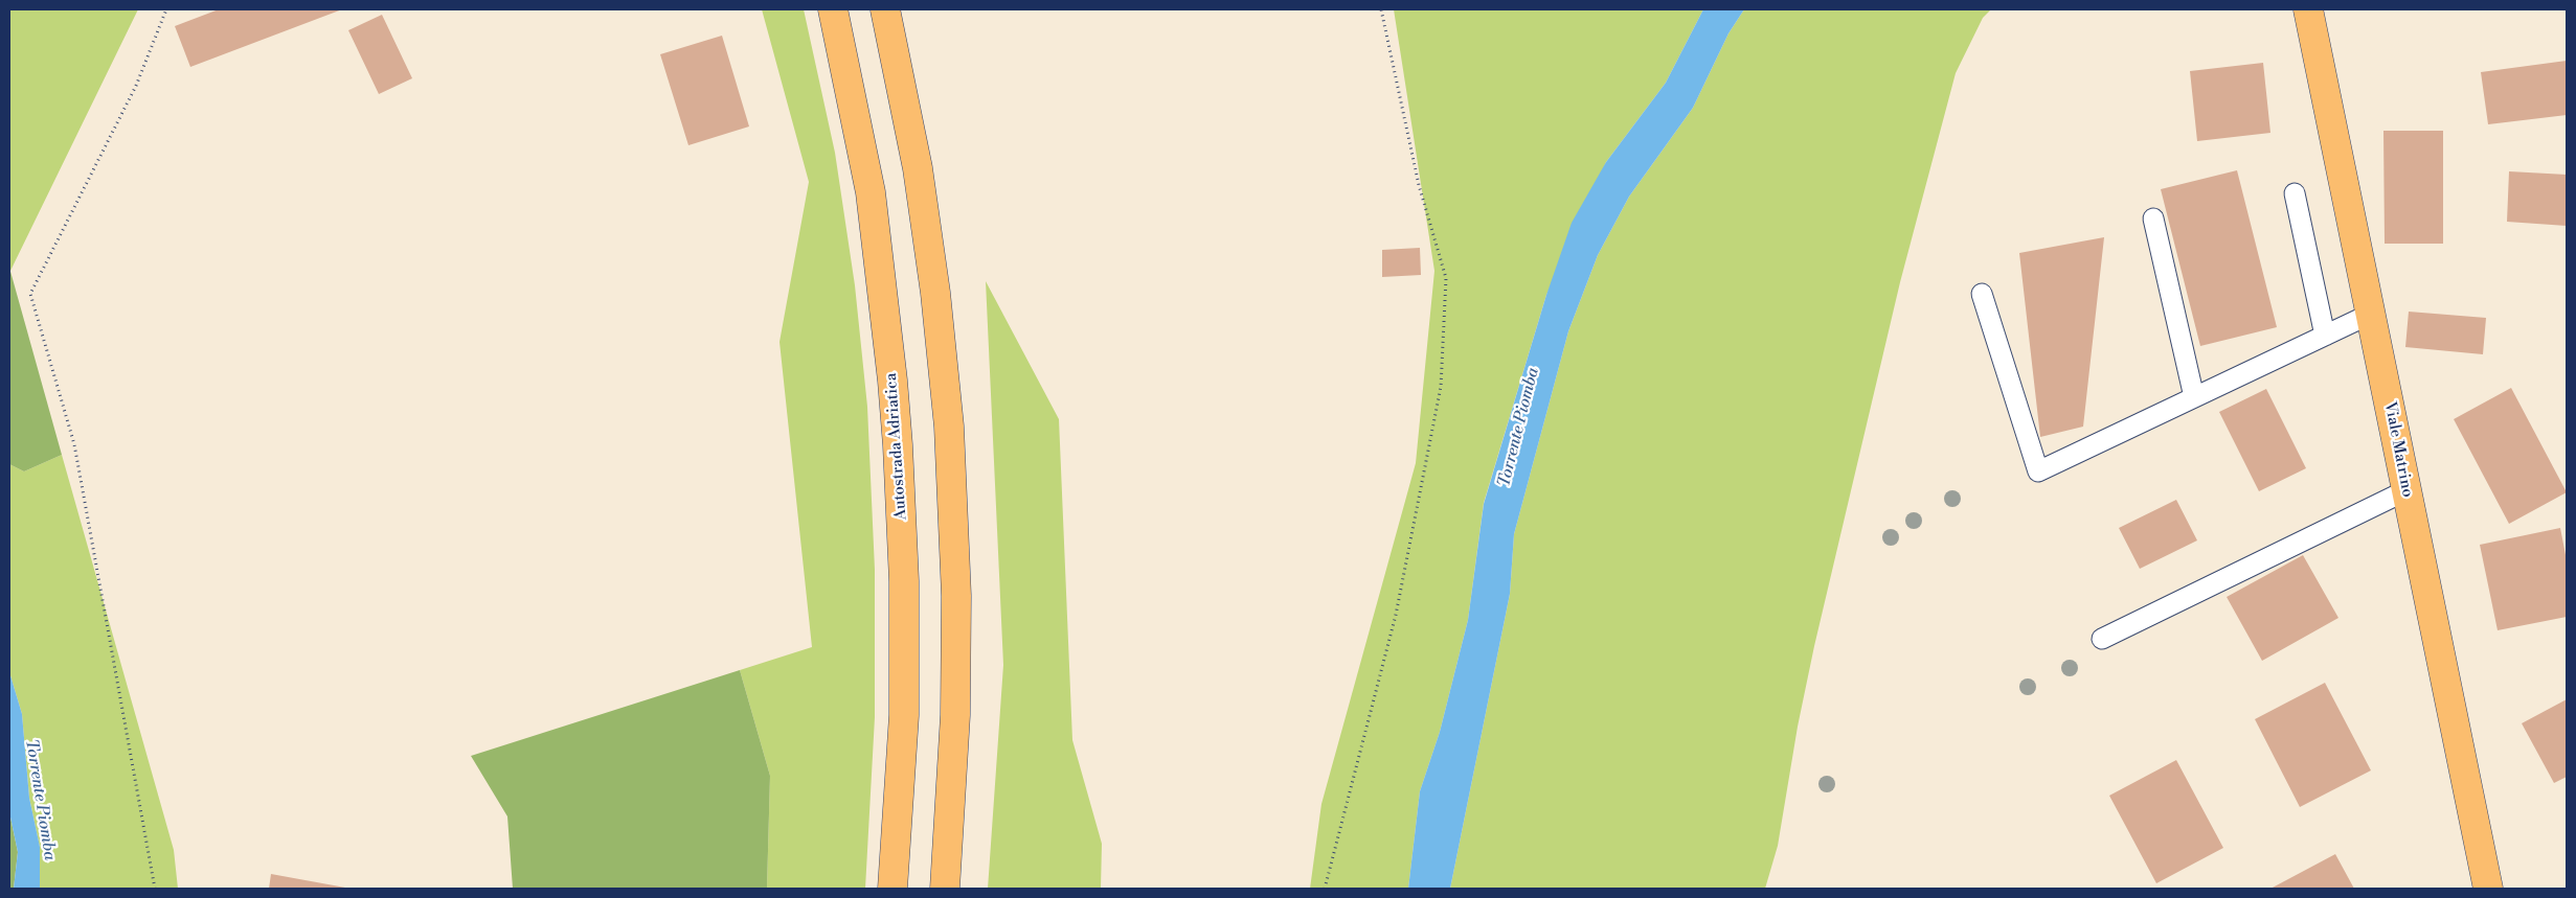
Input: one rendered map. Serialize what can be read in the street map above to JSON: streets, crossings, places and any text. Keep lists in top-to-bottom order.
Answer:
{
  "streets": {
    "main road": ["Autostrada Adriatica", "Viale Matrino"]
  },
  "water": ["Torrente Piomba"]
}
